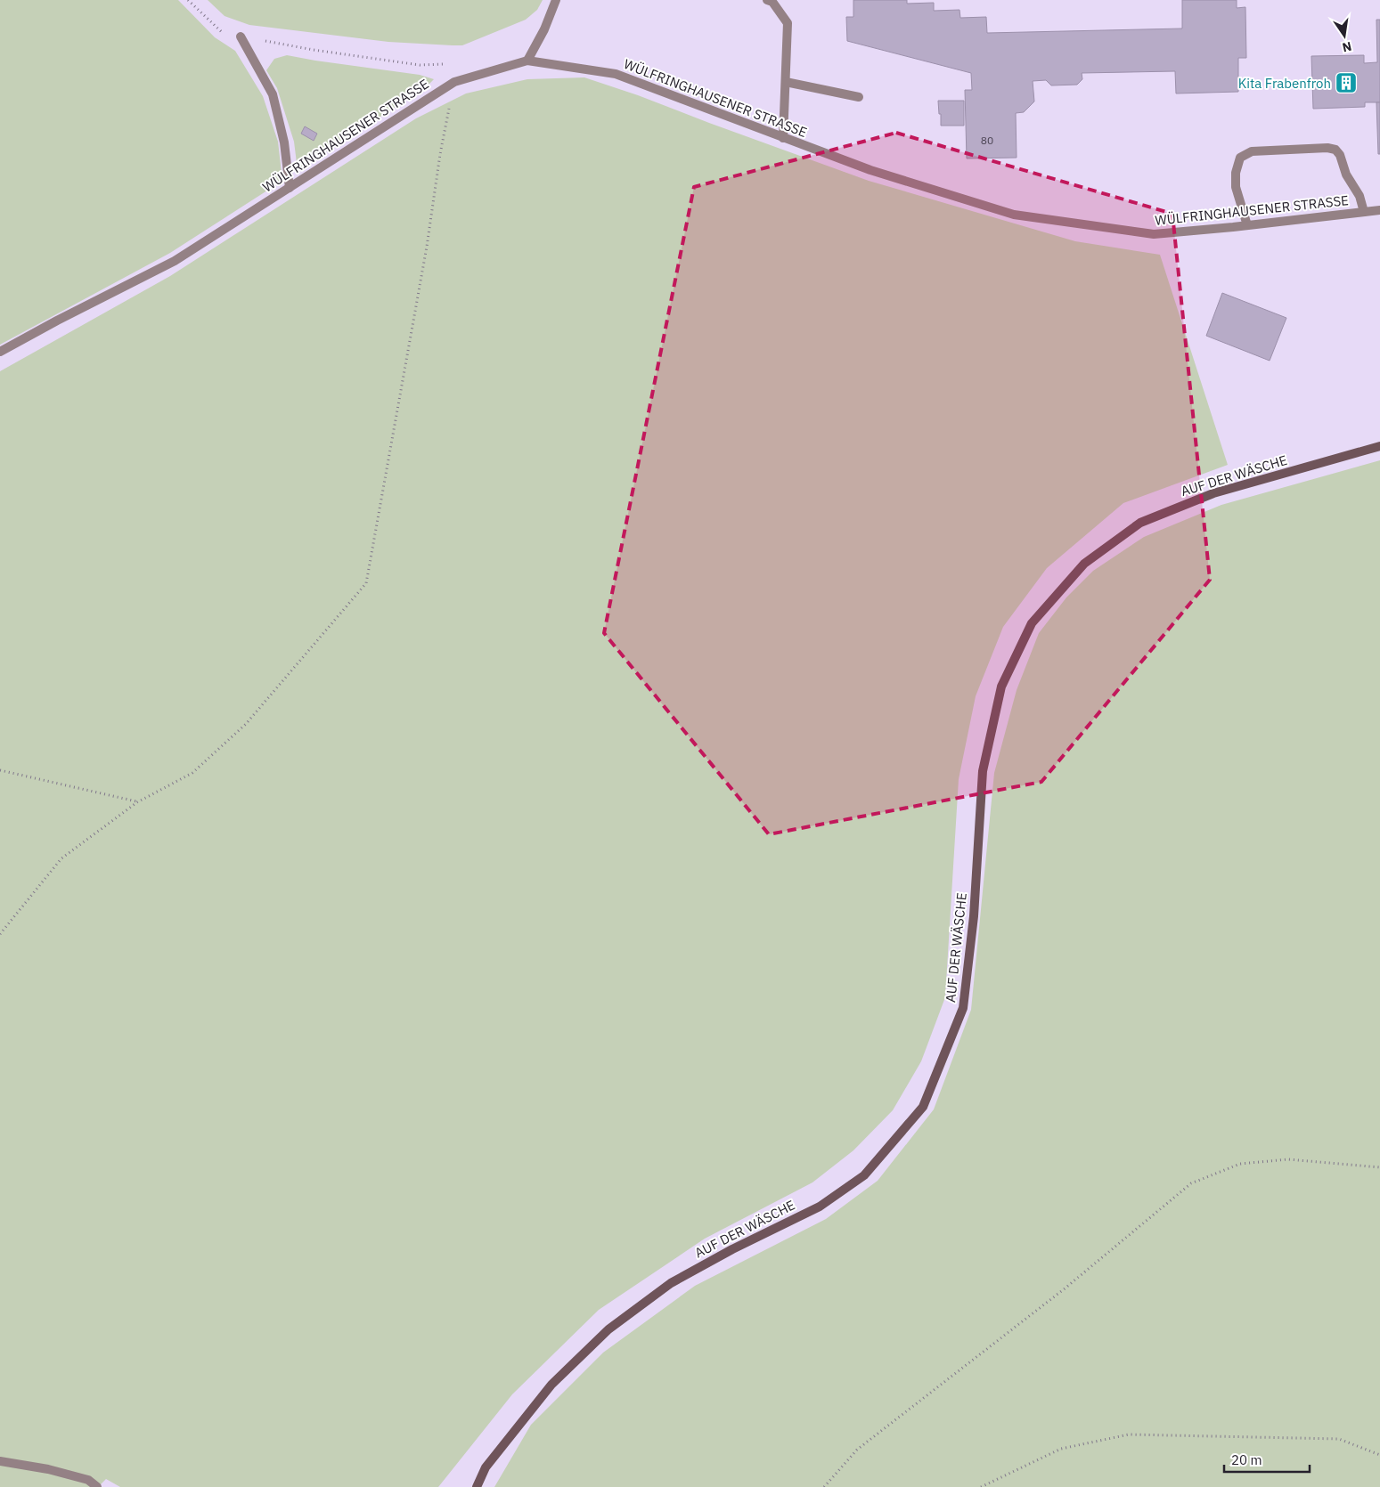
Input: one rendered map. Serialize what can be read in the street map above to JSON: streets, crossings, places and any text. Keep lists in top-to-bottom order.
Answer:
{
  "streets": {
    "street": ["WÜLFRINGHAUSENER STRASSE", "AUF DER WÄSCHE"]
  },
  "places": {
    "building": ["Kita Frabenfroh"]
  },
  "house_numbers": ["80"],
  "scale_bar": "20 m",
  "north": "bottom"
}
